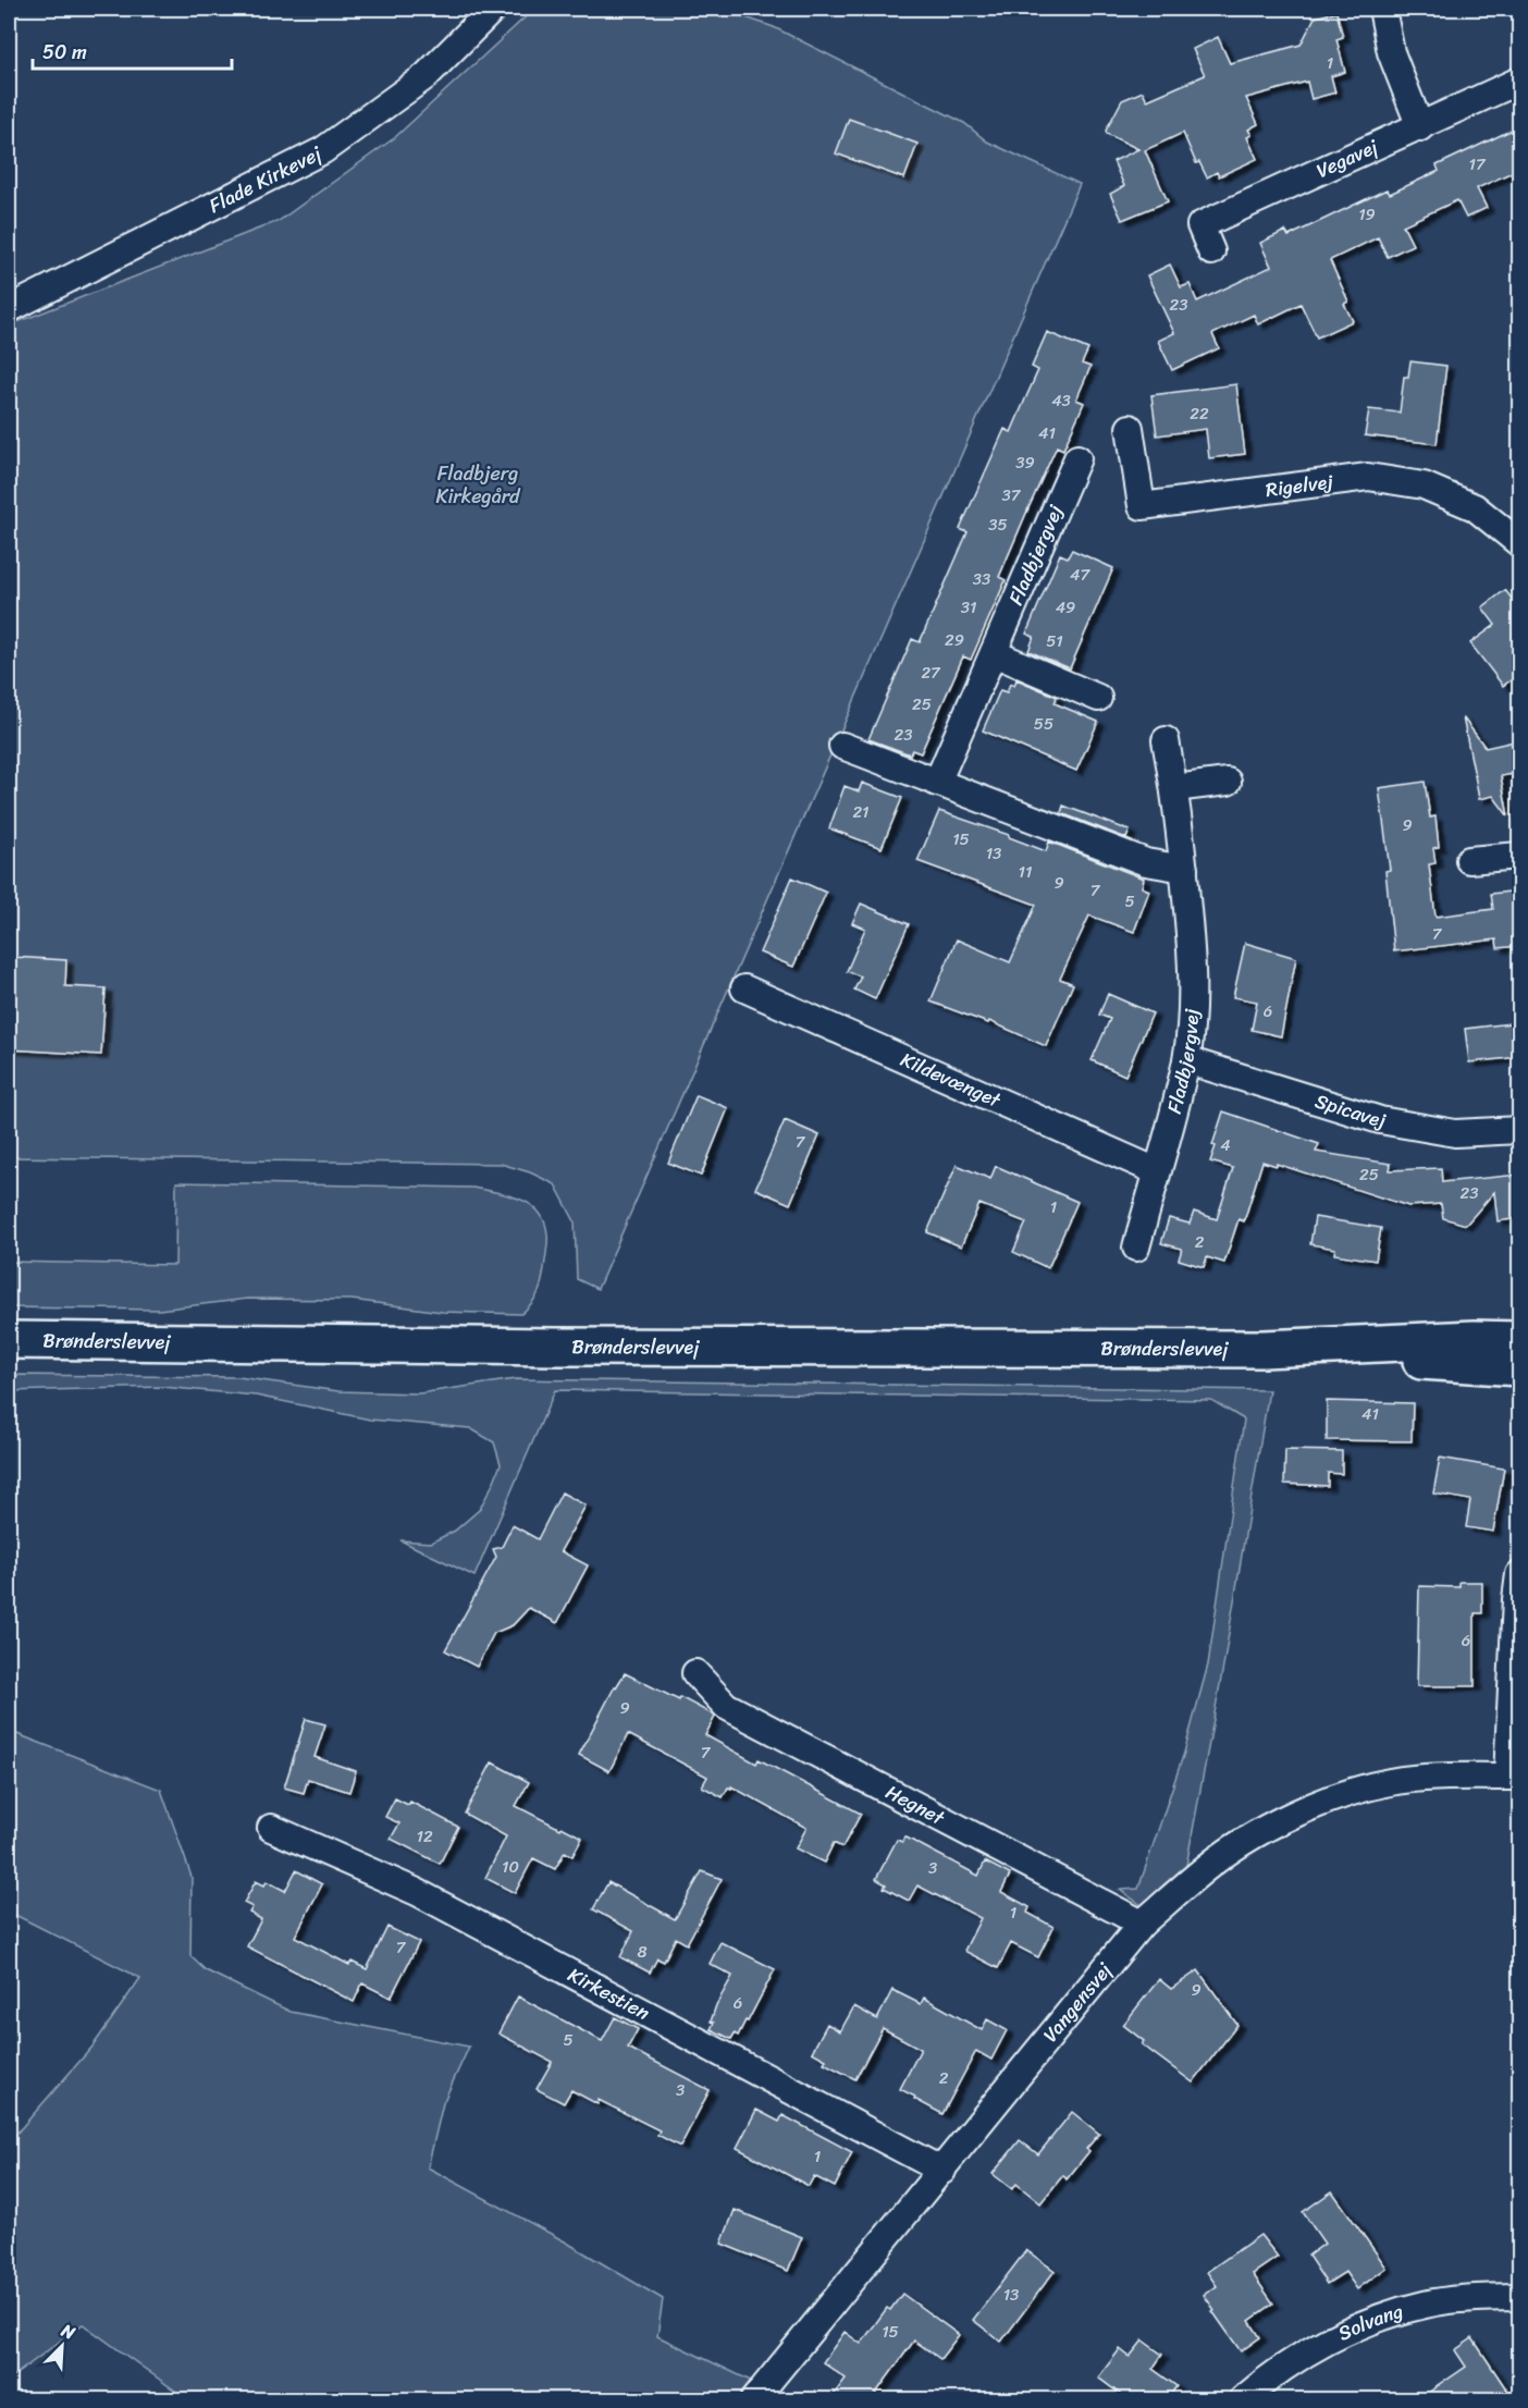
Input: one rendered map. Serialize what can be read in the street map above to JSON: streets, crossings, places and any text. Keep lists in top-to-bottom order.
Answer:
{
  "streets": {
    "main road": ["Brønderslevvej"],
    "street": [
      "Vegavej",
      "Flade Kirkevej",
      "Rigelvej",
      "Fladbjergvej",
      "Kildevænget",
      "Spicavej",
      "Hegnet",
      "Kirkestien",
      "Vangensvej",
      "Solvang"
    ]
  },
  "crossings": [
    ["Fladbjergvej", "Kildevænget"],
    ["Fladbjergvej", "Spicavej"],
    ["Hegnet", "Vangensvej"],
    ["Kirkestien", "Vangensvej"]
  ],
  "parks": ["Fladbjerg Kirkegård"],
  "house_numbers": [
    "1",
    "17",
    "19",
    "23",
    "43",
    "22",
    "41",
    "39",
    "37",
    "35",
    "47",
    "33",
    "31",
    "49",
    "29",
    "51",
    "27",
    "25",
    "55",
    "23",
    "21",
    "9",
    "15",
    "13",
    "11",
    "9",
    "7",
    "5",
    "7",
    "6",
    "7",
    "4",
    "25",
    "23",
    "1",
    "2",
    "41",
    "6",
    "9",
    "7",
    "12",
    "10",
    "3",
    "1",
    "7",
    "8",
    "9",
    "6",
    "5",
    "2",
    "3",
    "1",
    "13",
    "15"
  ],
  "scale_bar": "50 m",
  "north": "top right"
}
